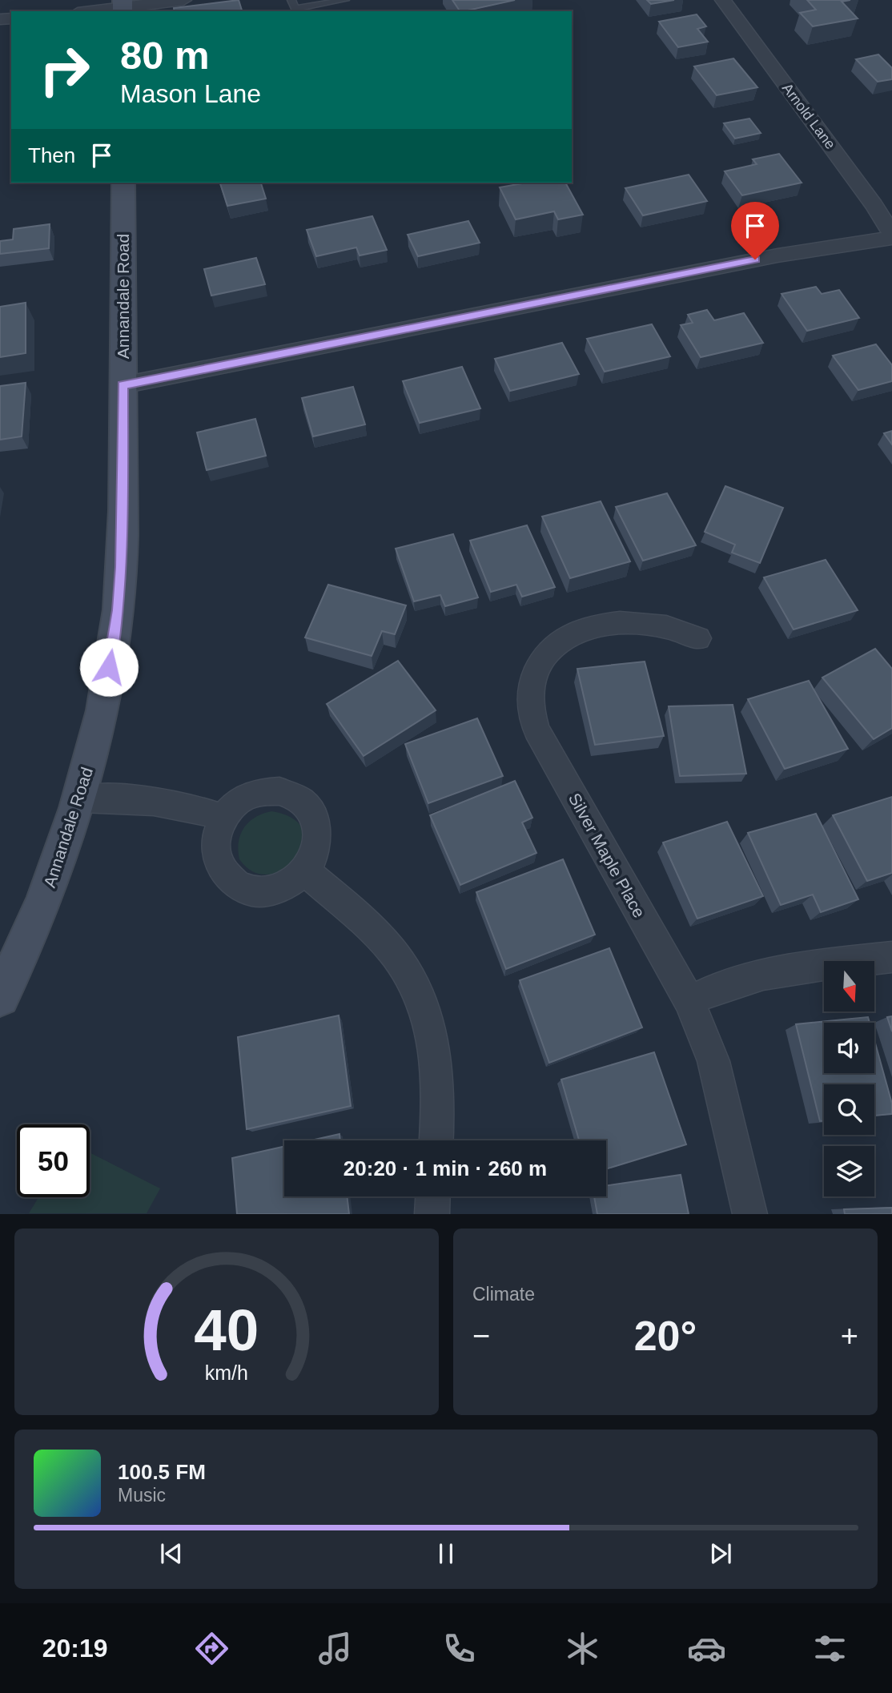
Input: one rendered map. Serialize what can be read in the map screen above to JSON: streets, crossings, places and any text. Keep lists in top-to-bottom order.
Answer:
{
  "streets": {
    "main road": ["Annandale Road"],
    "street": ["Arnold Lane", "Silver Maple Place"]
  },
  "north": "bottom",
  "page": {
    "turn": ["80 m", "Mason Lane"],
    "then": "Then",
    "limit": "50",
    "trip": "20:20 · 1 min · 260 m",
    "tile": "Climate",
    "heat": ["−", "20°", "+"],
    "song": ["100.5 FM", "Music"],
    "tabs": "20:19",
    "gauge": ["40", "km/h"]
  }
}
